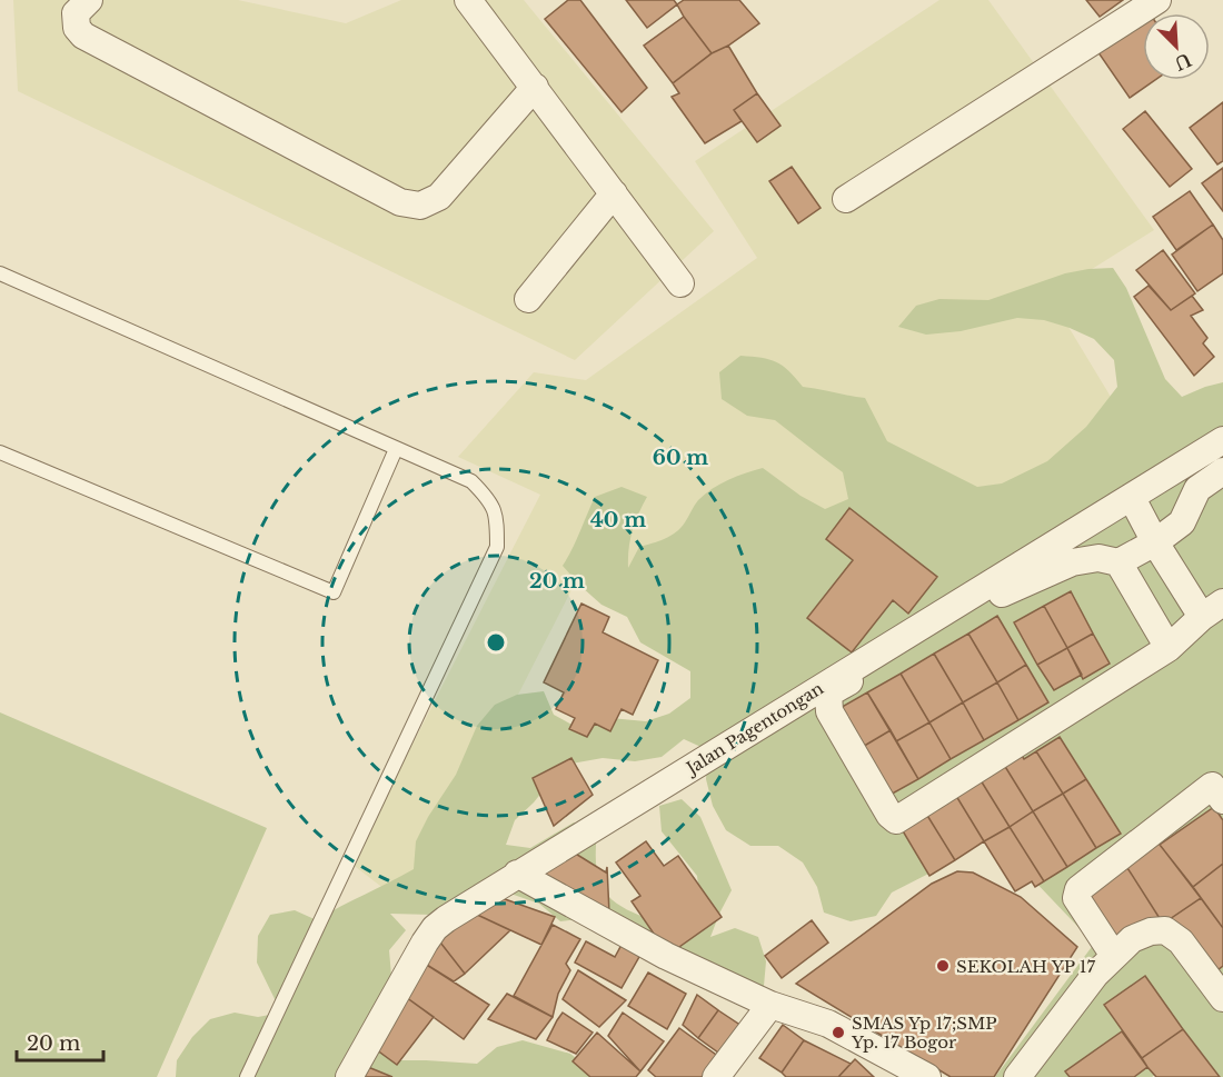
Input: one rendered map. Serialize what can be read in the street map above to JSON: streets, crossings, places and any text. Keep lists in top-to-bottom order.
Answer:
{
  "streets": {
    "street": ["Jalan Pagentongan"]
  },
  "places": ["SEKOLAH YP 17", "SMAS Yp 17;SMP Yp. 17 Bogor"],
  "scale_bar": "20 m",
  "north": "bottom right",
  "rings": ["60 m", "40 m", "20 m"]
}
